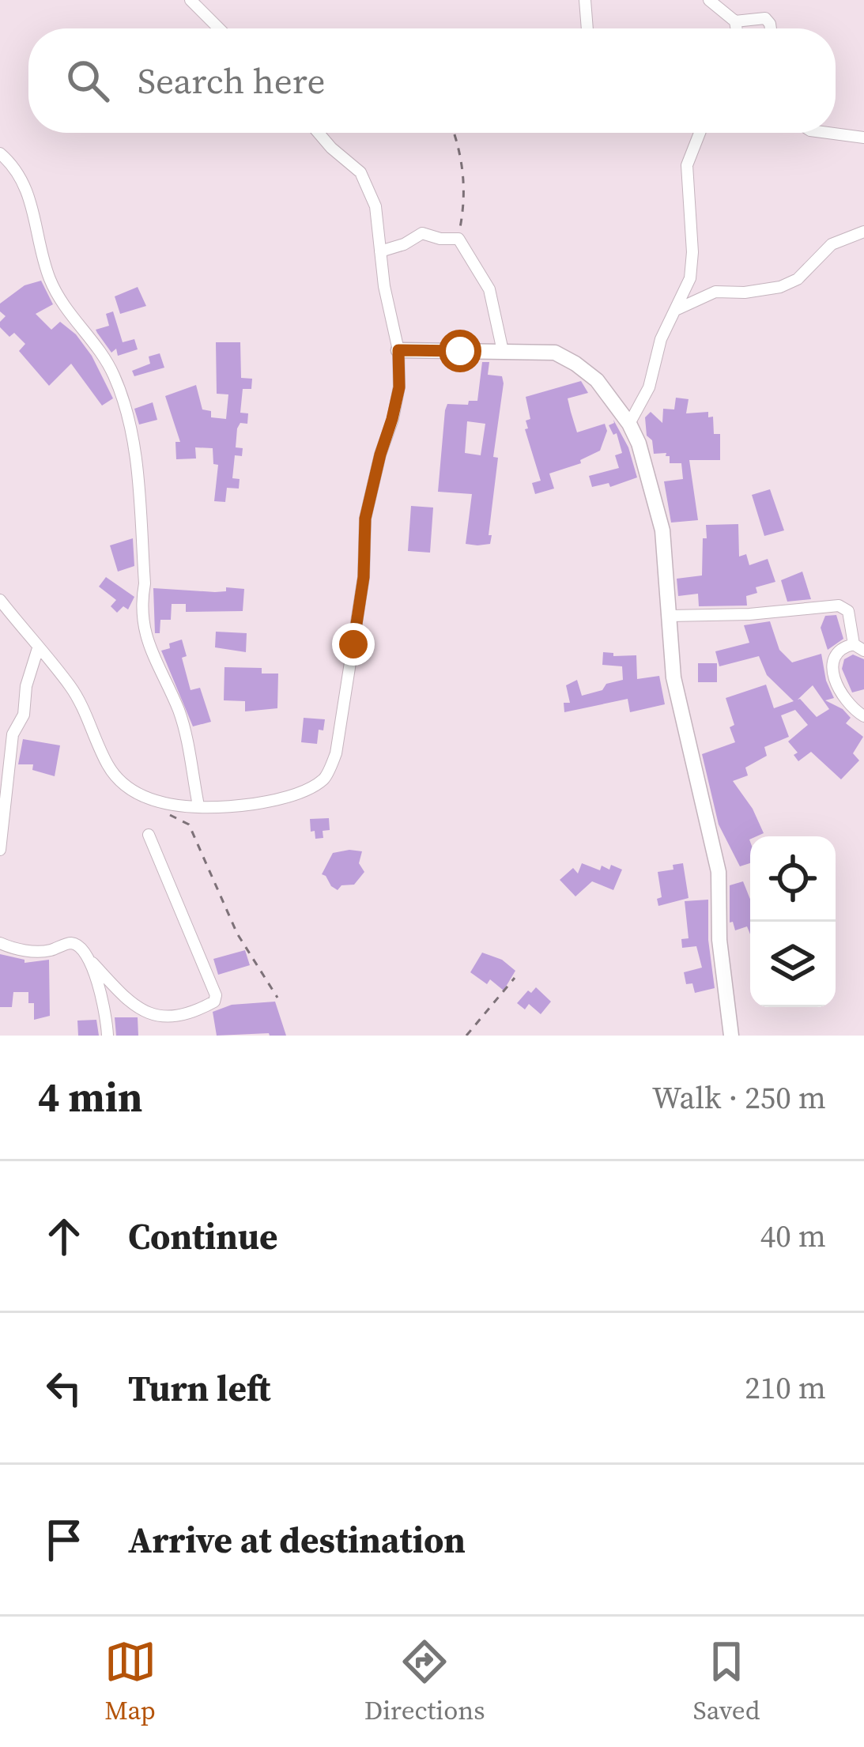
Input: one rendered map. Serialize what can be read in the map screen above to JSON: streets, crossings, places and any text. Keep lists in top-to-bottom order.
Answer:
{
  "page": {
    "search": "Search here",
    "heading": ["4 min", "Walk · 250 m"],
    "list": [
      ["Continue", "40 m"],
      ["Turn left", "210 m"],
      "Arrive at destination"
    ],
    "nav": ["Map", "Directions", "Saved"]
  }
}
